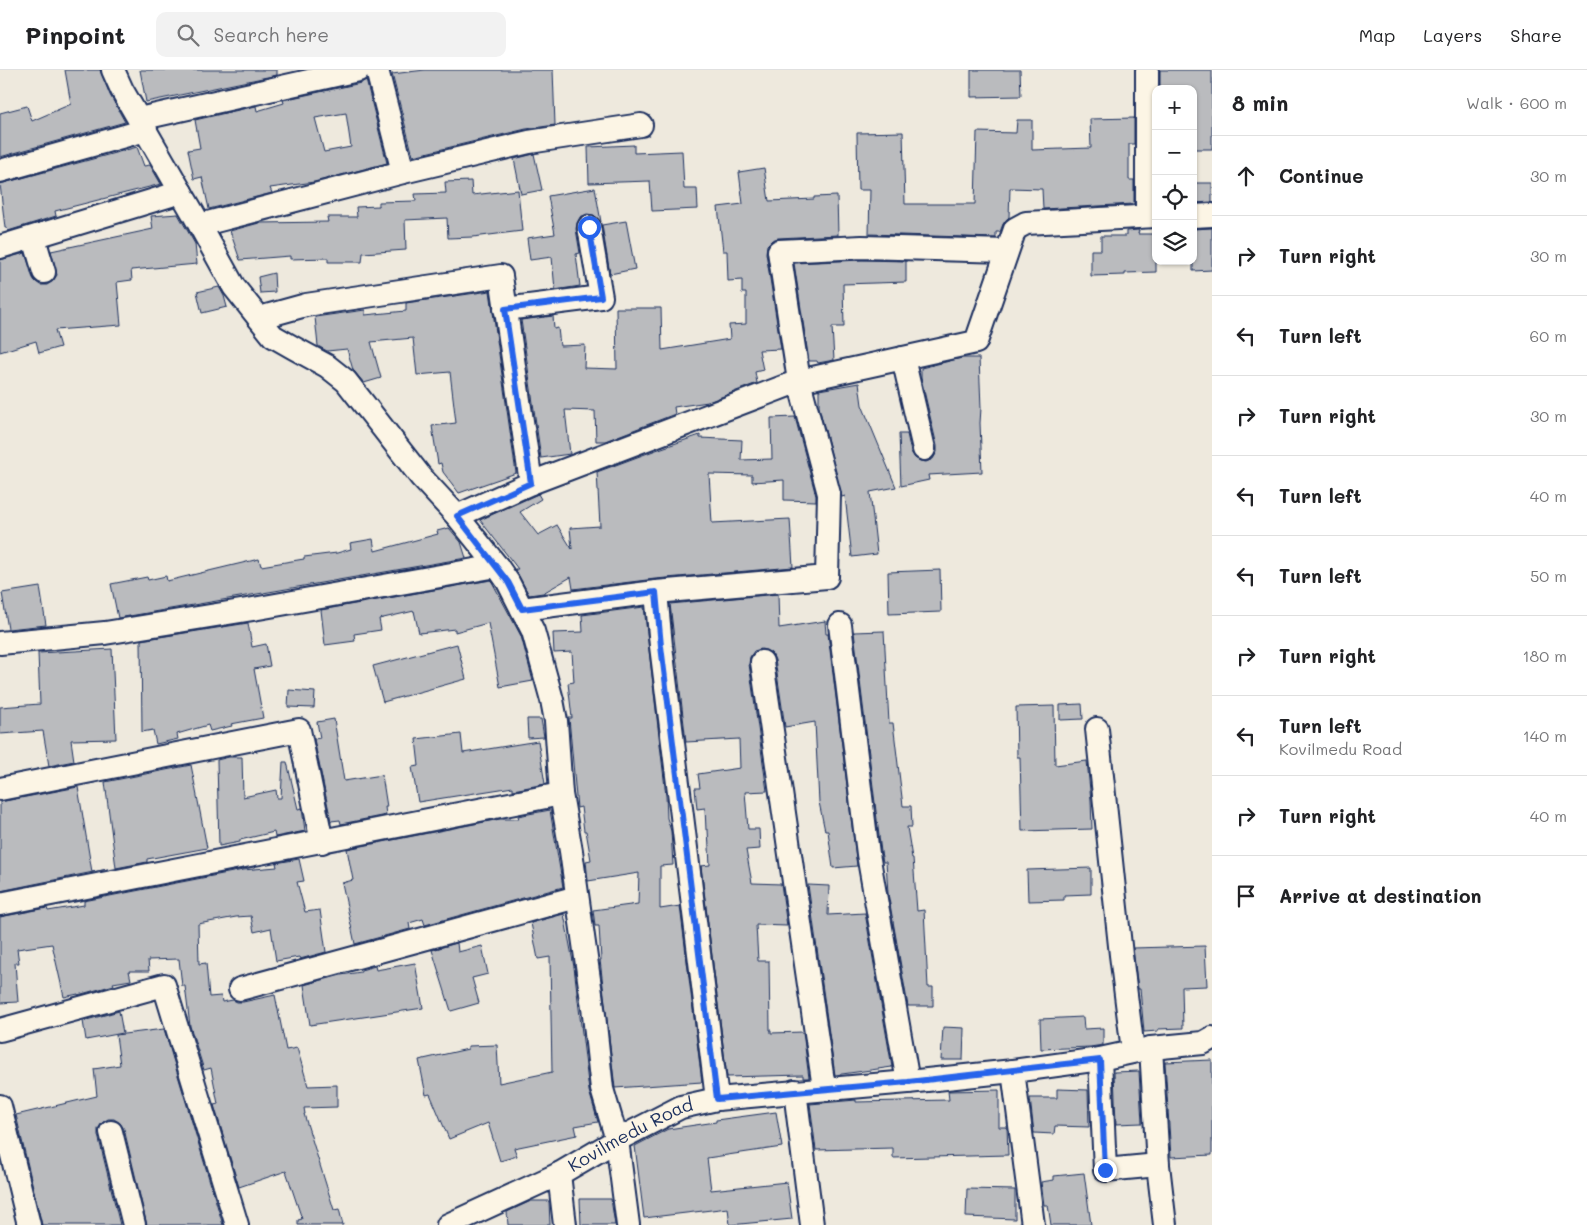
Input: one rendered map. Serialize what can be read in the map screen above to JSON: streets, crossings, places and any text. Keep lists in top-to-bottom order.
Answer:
{
  "streets": {
    "street": ["Kovilmedu Road"]
  },
  "page": {
    "header": "Pinpoint",
    "search": "Search here",
    "nav": ["Map", "Layers", "Share"],
    "heading": ["8 min", "Walk · 600 m"],
    "map_buttons": ["+", "−"],
    "list": [
      ["Continue", "30 m"],
      ["Turn right", "30 m"],
      ["Turn left", "60 m"],
      ["Turn right", "30 m"],
      ["Turn left", "40 m"],
      ["Turn left", "50 m"],
      ["Turn right", "180 m"],
      ["Turn left", "Kovilmedu Road", "140 m"],
      ["Turn right", "40 m"],
      "Arrive at destination"
    ]
  }
}
